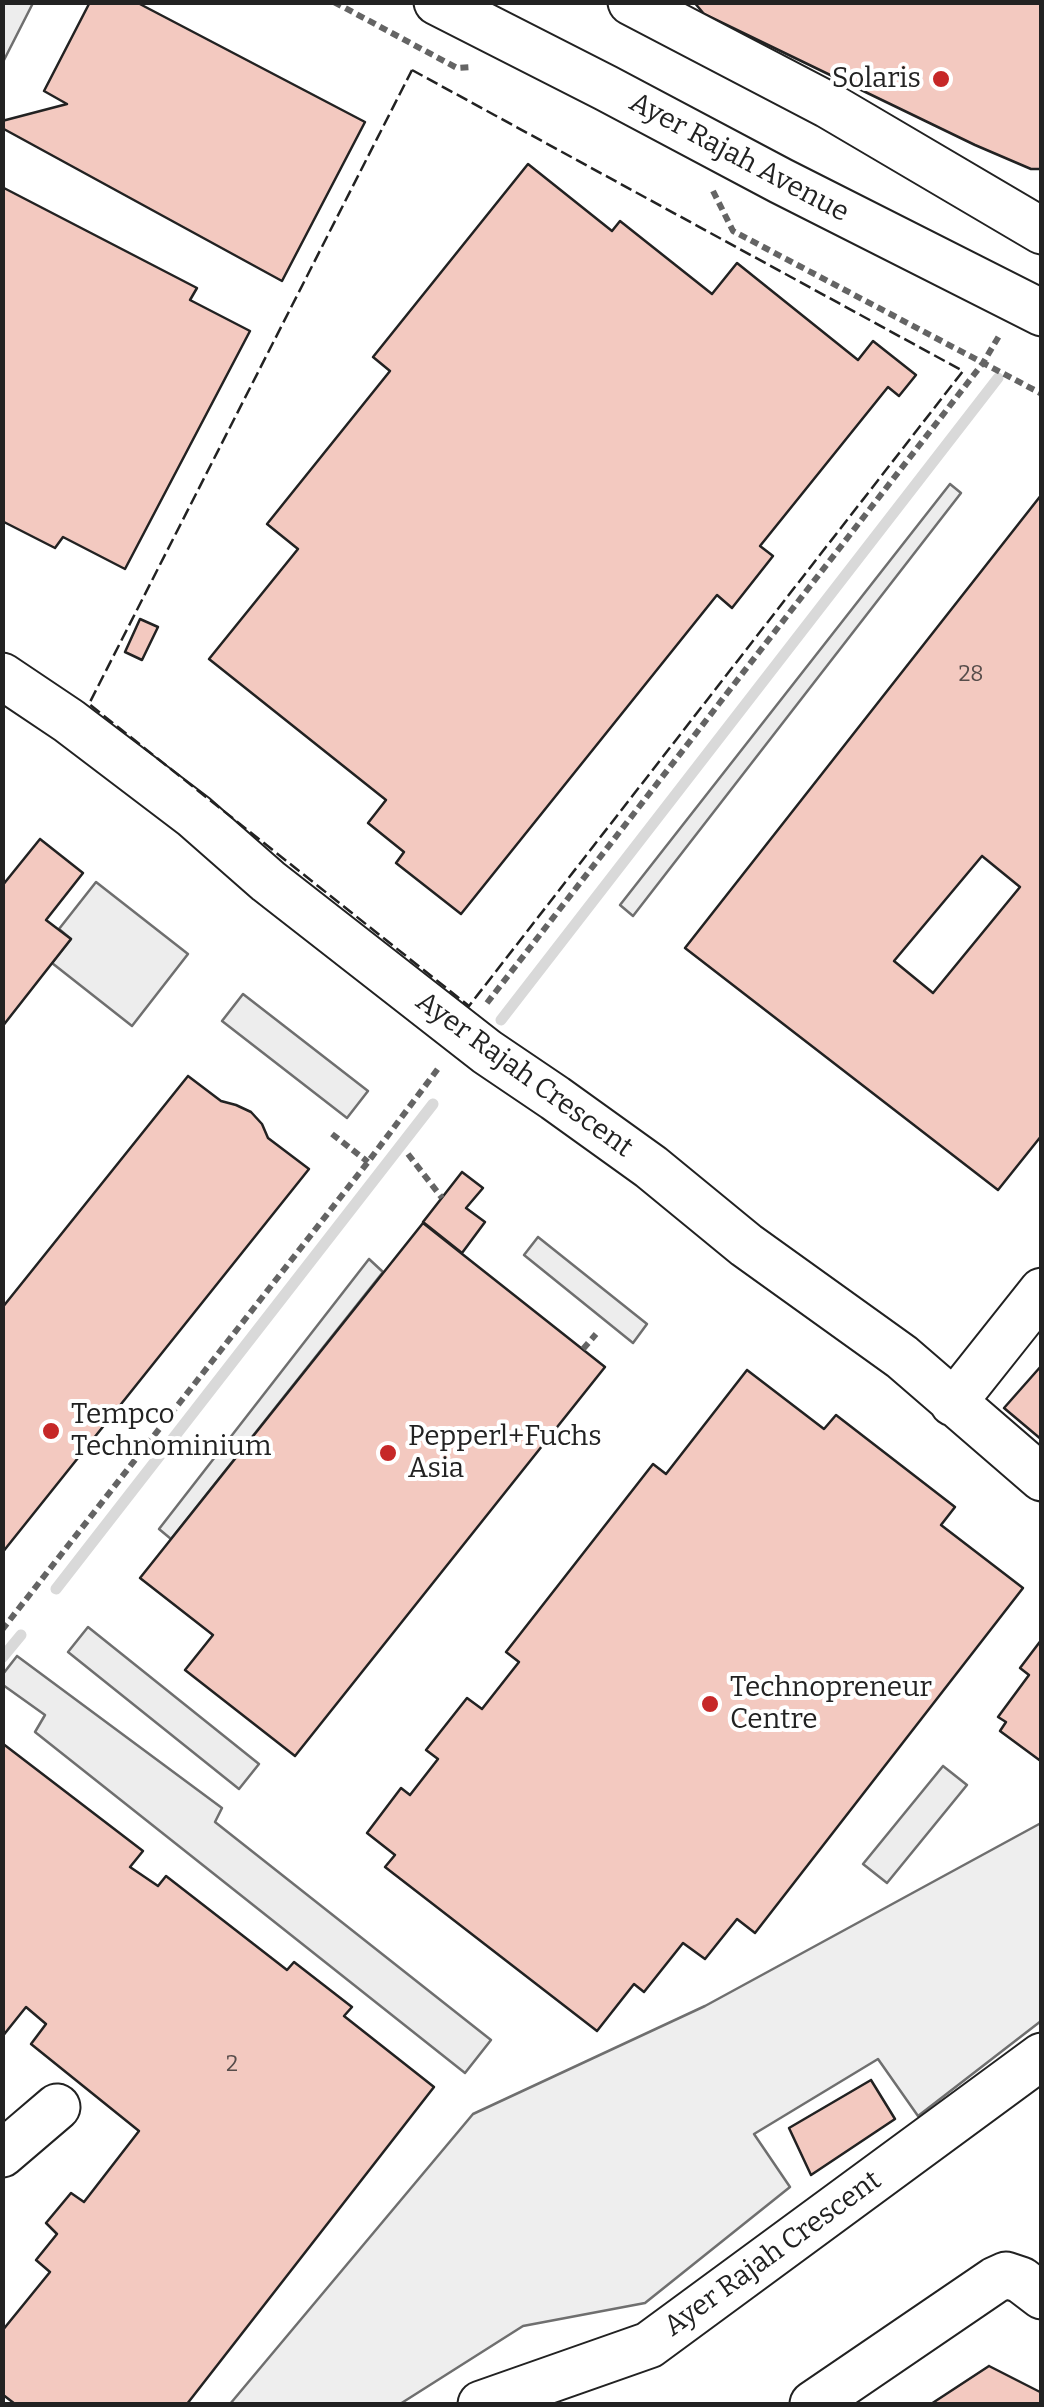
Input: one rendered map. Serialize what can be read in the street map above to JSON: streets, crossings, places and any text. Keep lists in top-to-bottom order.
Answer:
{
  "streets": {
    "street": ["Ayer Rajah Avenue", "Ayer Rajah Crescent"]
  },
  "places": [
    "Solaris",
    "Tempco Technominium",
    "Pepperl+Fuchs Asia",
    "Technopreneur Centre"
  ],
  "house_numbers": ["28", "2"]
}
